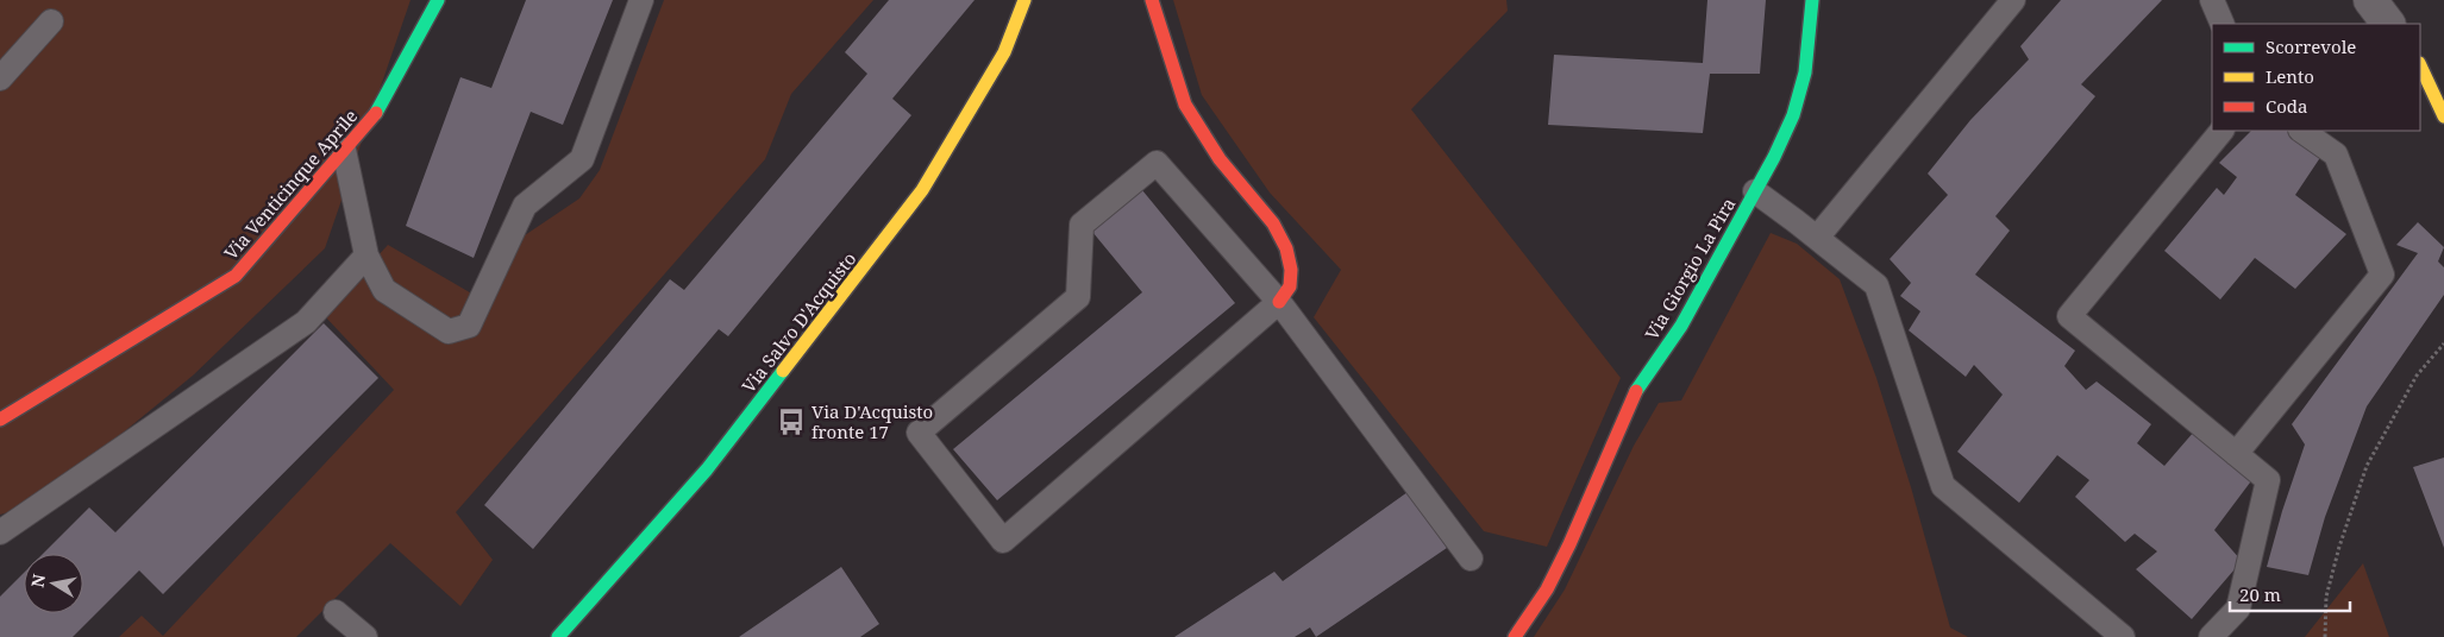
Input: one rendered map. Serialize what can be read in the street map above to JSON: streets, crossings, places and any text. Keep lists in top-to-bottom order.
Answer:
{
  "streets": {
    "street": ["Via Venticinque Aprile", "Via Giorgio La Pira", "Via Salvo D'Acquisto"]
  },
  "places": {
    "bus stop": ["Via D'Acquisto fronte 17"]
  },
  "legend": ["Scorrevole", "Lento", "Coda"],
  "scale_bar": "20 m",
  "north": "left"
}
